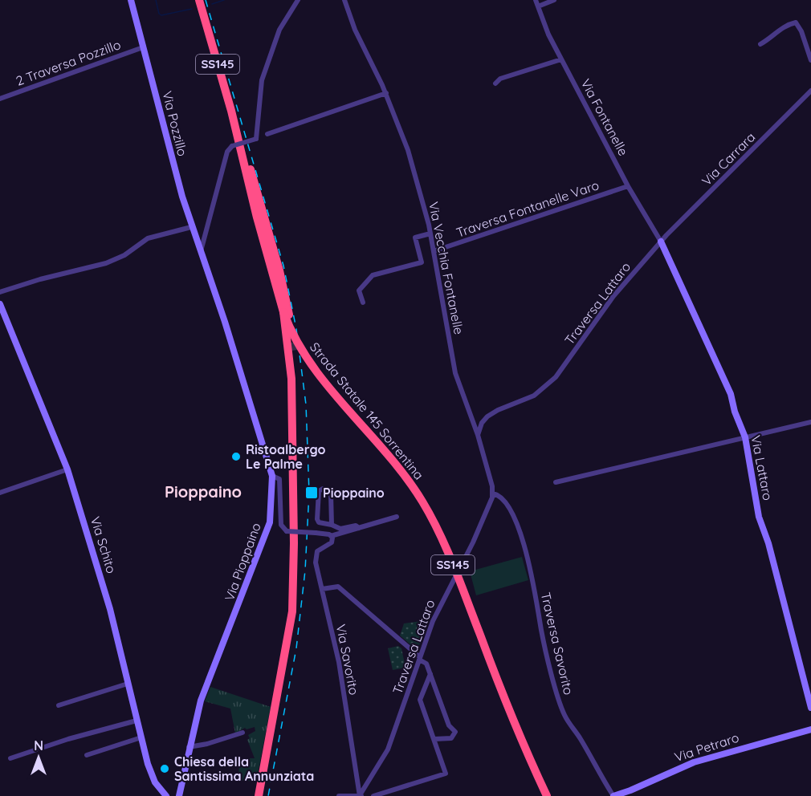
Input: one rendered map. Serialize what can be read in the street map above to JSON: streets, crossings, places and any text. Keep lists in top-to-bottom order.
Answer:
{
  "streets": {
    "highway": ["SS145", "Strada Statale 145 Sorrentina"],
    "street": [
      "2 Traversa Pozzillo",
      "Via Fontanelle",
      "Via Pozzillo",
      "Via Carrara",
      "Traversa Fontanelle Varo",
      "Via Vecchia Fontanelle",
      "Traversa Lattaro",
      "Via Lattaro",
      "Via Schito",
      "Via Pioppaino",
      "Traversa Savorito",
      "Via Savorito",
      "Via Petraro"
    ]
  },
  "crossings": [
    ["2 Traversa Pozzillo", "Via Pozzillo"],
    ["Via Fontanelle", "Via Carrara"],
    ["Via Fontanelle", "Traversa Fontanelle Varo"],
    ["Via Fontanelle", "Traversa Lattaro"],
    ["Via Fontanelle", "Via Lattaro"],
    ["Via Pozzillo", "Via Pioppaino"],
    ["Via Carrara", "Traversa Lattaro"],
    ["Via Carrara", "Via Lattaro"],
    ["Traversa Fontanelle Varo", "Via Vecchia Fontanelle"],
    ["Via Vecchia Fontanelle", "Traversa Lattaro"],
    ["Traversa Lattaro", "Via Lattaro"],
    ["Traversa Lattaro", "Traversa Savorito"],
    ["Traversa Lattaro", "Via Savorito"],
    ["Traversa Savorito", "Via Petraro"]
  ],
  "districts": ["Pioppaino"],
  "places": {
    "other": ["Ristoalbergo Le Palme", "Chiesa della Santissima Annunziata"],
    "transit": ["Pioppaino"]
  },
  "north": "top"
}
